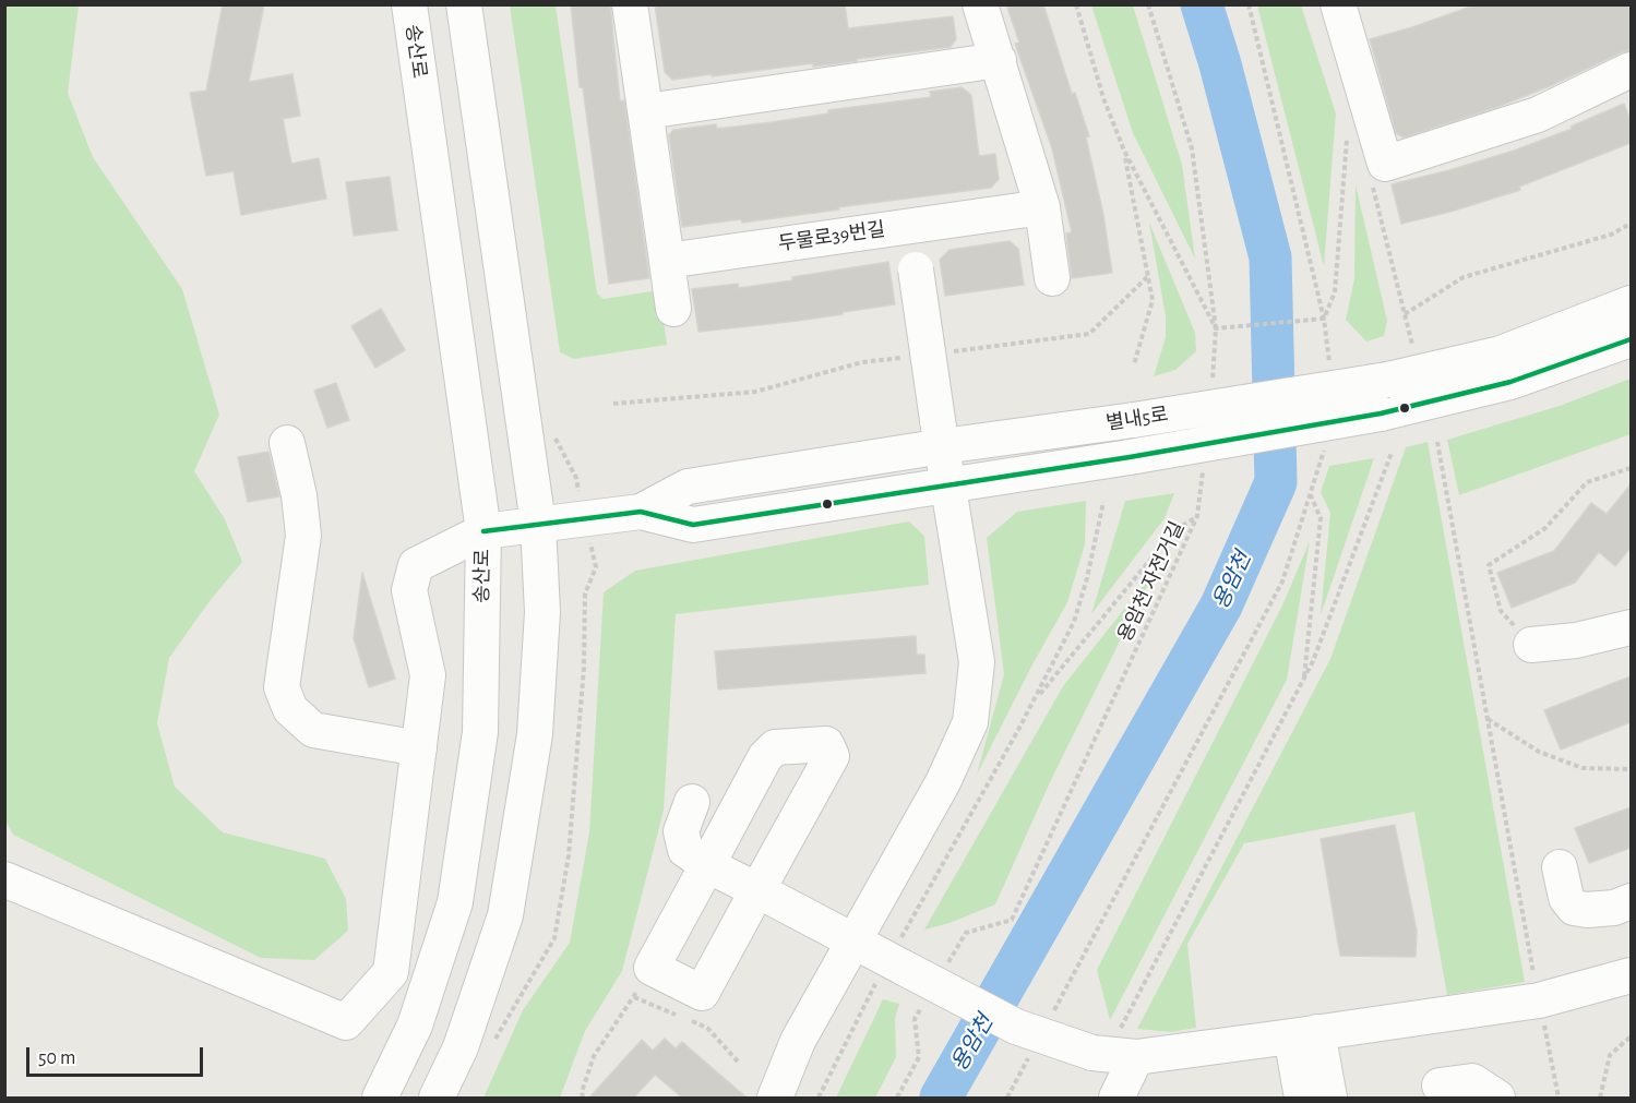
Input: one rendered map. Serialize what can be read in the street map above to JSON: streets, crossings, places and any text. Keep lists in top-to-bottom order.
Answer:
{
  "streets": {
    "street": ["송산로", "두물로39번길", "별내5로"],
    "path": ["용암천 자전거길"]
  },
  "crossings": [
    ["송산로", "별내5로"]
  ],
  "water": ["용암천"],
  "scale_bar": "50 m"
}
